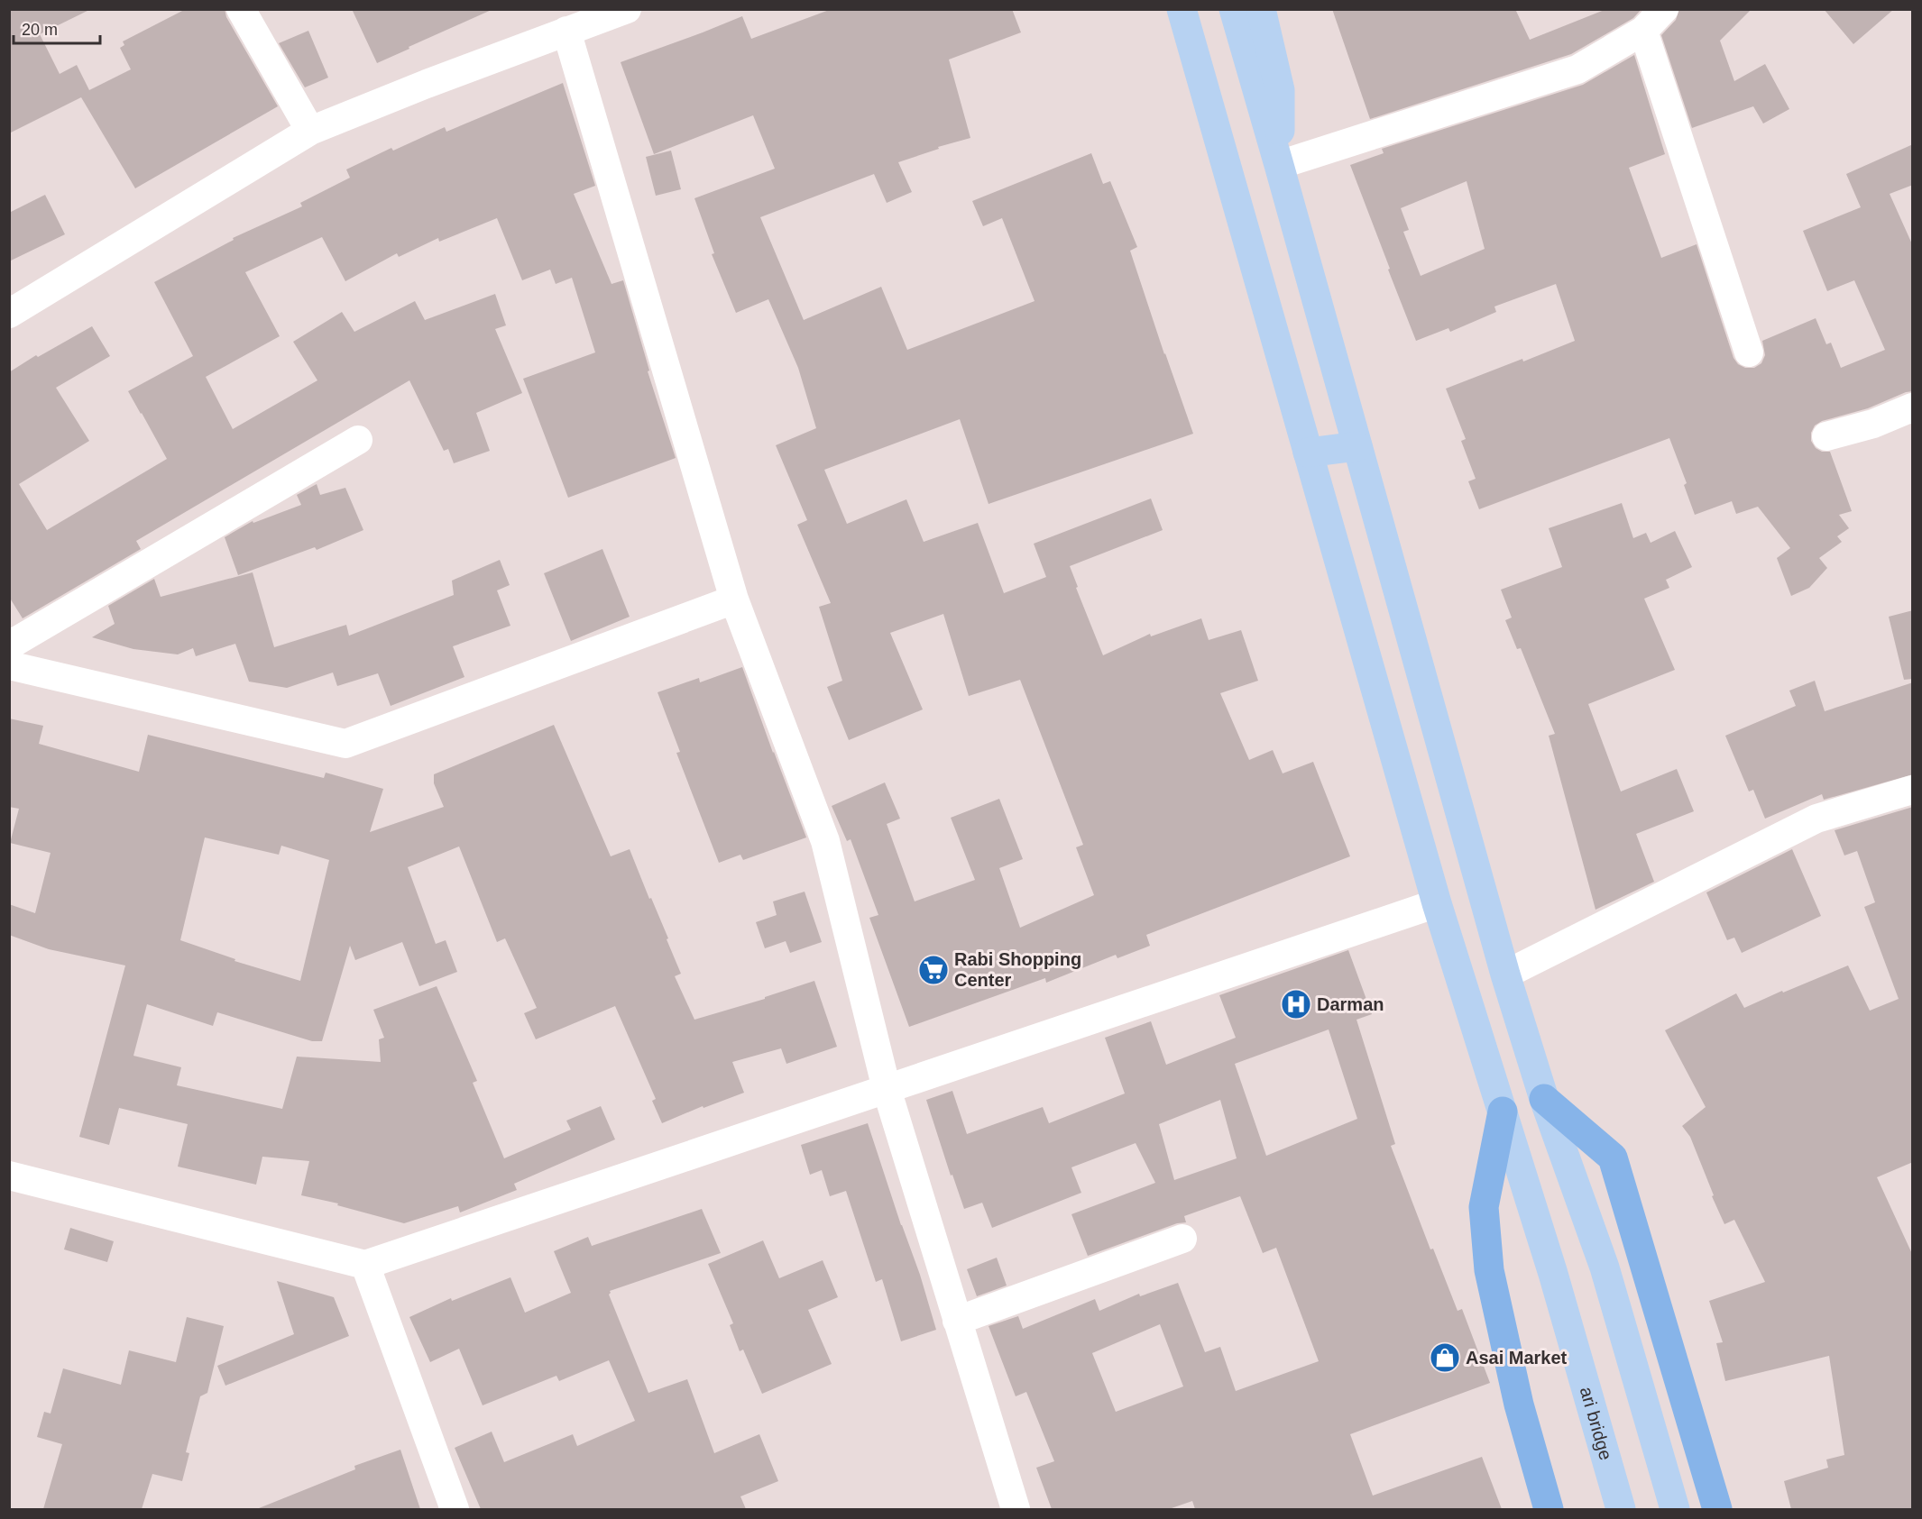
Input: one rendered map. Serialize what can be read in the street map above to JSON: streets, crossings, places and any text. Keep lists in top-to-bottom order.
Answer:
{
  "streets": {
    "main road": ["ari bridge"]
  },
  "places": {
    "supermarket": ["Rabi Shopping Center"],
    "hospital": ["Darman"],
    "shop": ["Asai Market"]
  },
  "scale_bar": "20 m"
}
